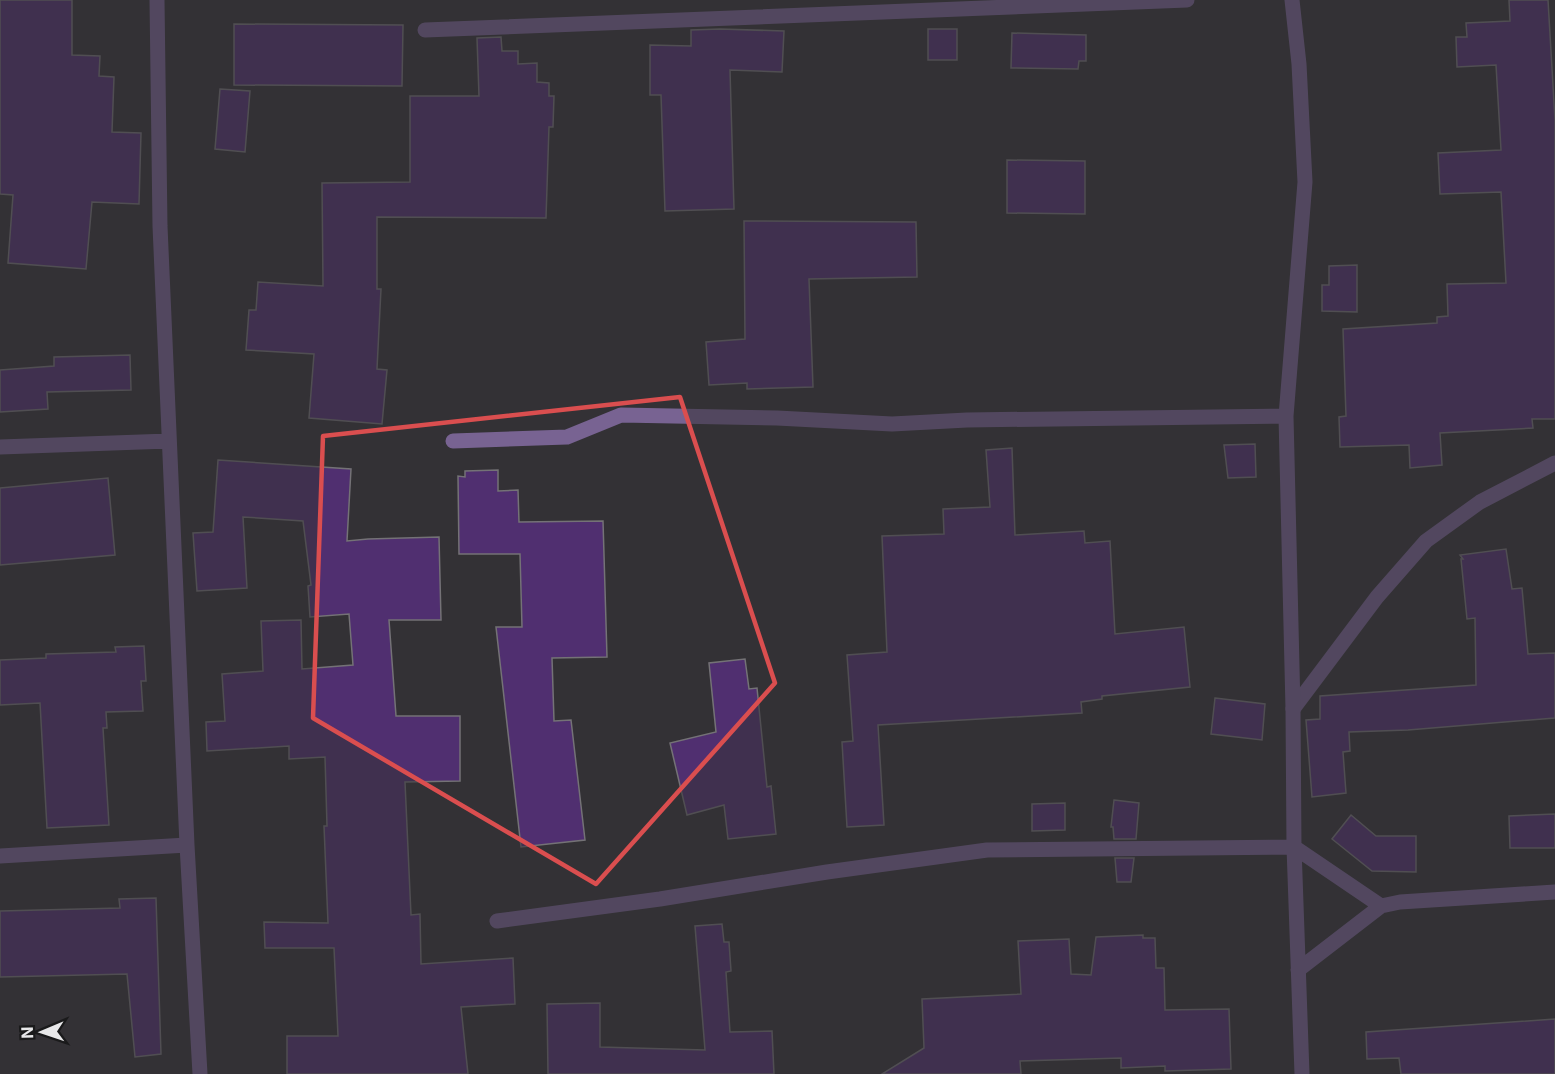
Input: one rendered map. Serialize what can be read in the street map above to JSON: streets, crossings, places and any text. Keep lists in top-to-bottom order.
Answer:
{
  "north": "left"
}
